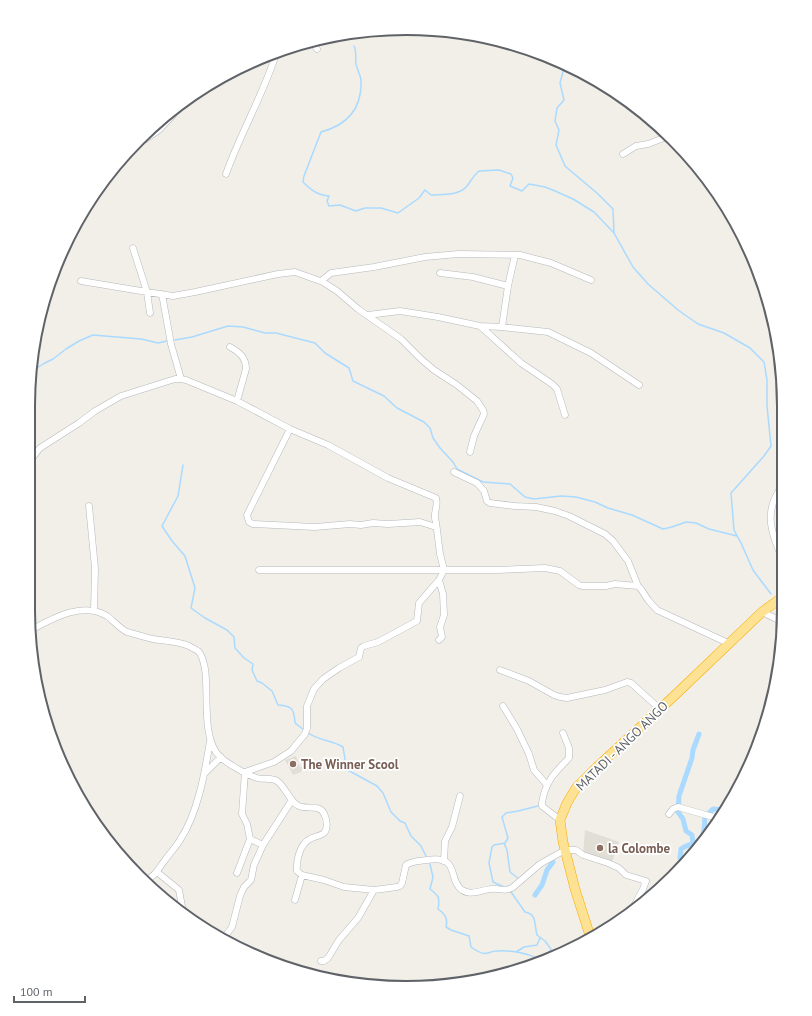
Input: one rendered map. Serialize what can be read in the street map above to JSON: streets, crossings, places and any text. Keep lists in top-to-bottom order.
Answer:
{
  "streets": {
    "highway": ["MATADI - ANGO ANGO"]
  },
  "places": ["The Winner Scool", "la Colombe"],
  "scale_bar": "100 m"
}
